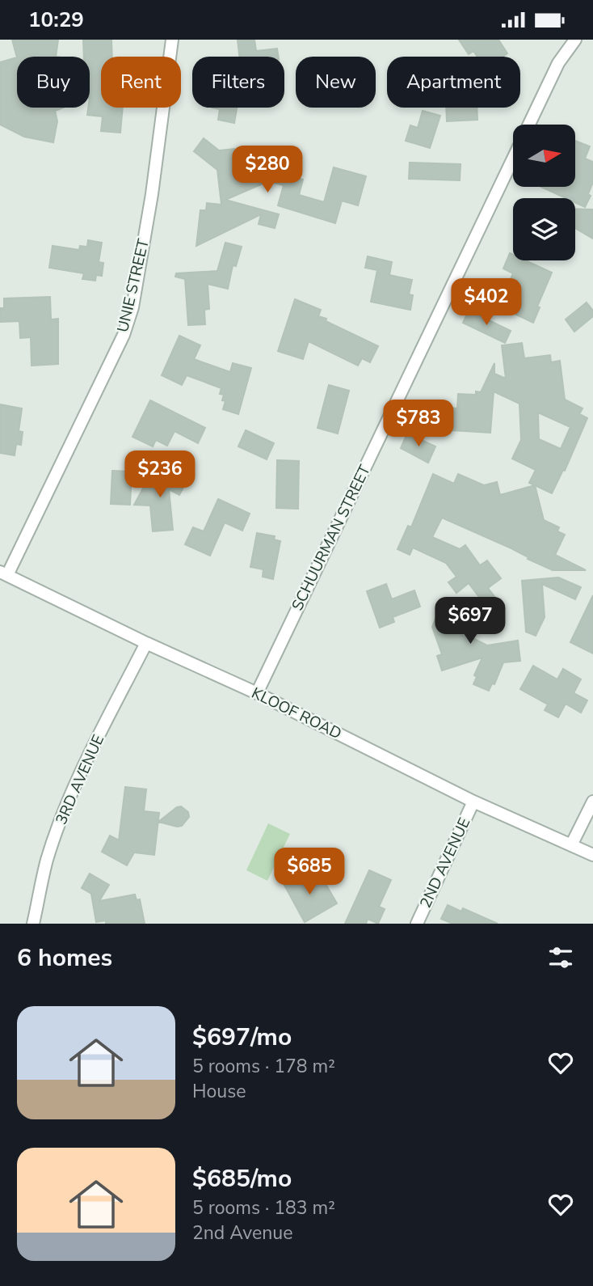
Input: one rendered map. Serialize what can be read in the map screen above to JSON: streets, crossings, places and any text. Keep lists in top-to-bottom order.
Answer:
{
  "streets": {
    "street": [
      "UNIE STREET",
      "SCHUURMAN STREET",
      "KLOOF ROAD",
      "3RD AVENUE",
      "2ND AVENUE"
    ]
  },
  "crossings": [
    ["UNIE STREET", "KLOOF ROAD"],
    ["SCHUURMAN STREET", "KLOOF ROAD"],
    ["KLOOF ROAD", "3RD AVENUE"],
    ["KLOOF ROAD", "2ND AVENUE"]
  ],
  "north": "right",
  "page": {
    "status": "10:29",
    "chip": [
      "Buy",
      "Rent",
      "Filters",
      "New",
      "Apartment"
    ],
    "price": [
      "$280",
      "$402",
      "$783",
      "$236",
      "$697",
      "$685"
    ],
    "heading": "6 homes",
    "list": [
      {
        "name": "$697/mo",
        "note": "5 rooms · 178 m² · House"
      },
      {
        "name": "$685/mo",
        "note": "5 rooms · 183 m² · 2nd Avenue"
      }
    ]
  }
}
